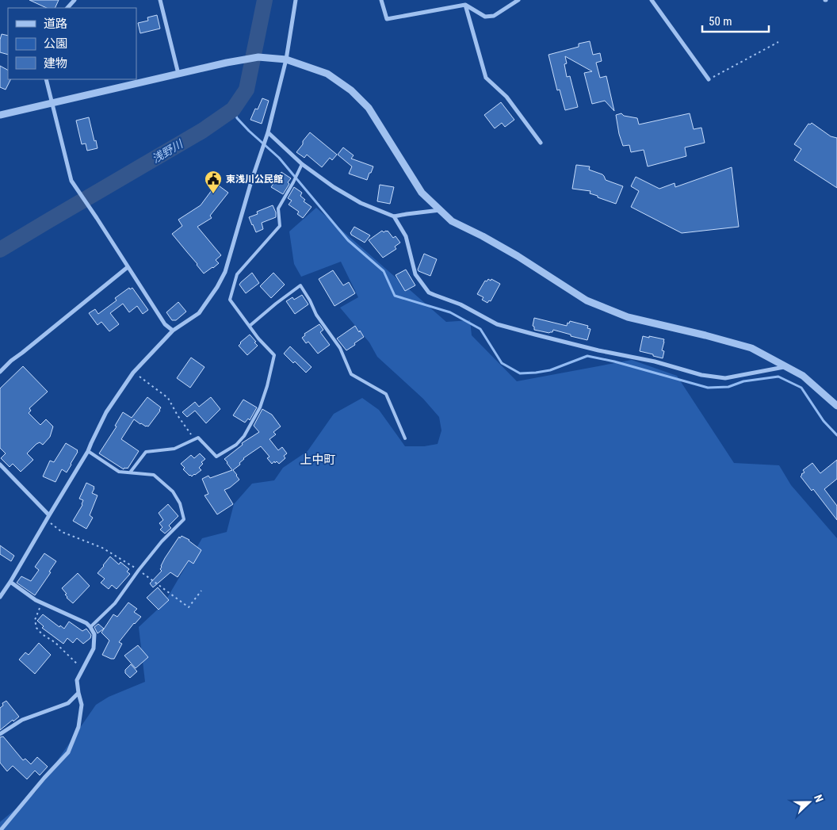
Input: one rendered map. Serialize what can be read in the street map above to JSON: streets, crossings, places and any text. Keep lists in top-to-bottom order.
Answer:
{
  "districts": ["上中町"],
  "water": ["浅野川"],
  "places": {
    "public building": ["東浅川公民館"]
  },
  "legend": ["道路", "公園", "建物"],
  "scale_bar": "50 m",
  "north": "right"
}
